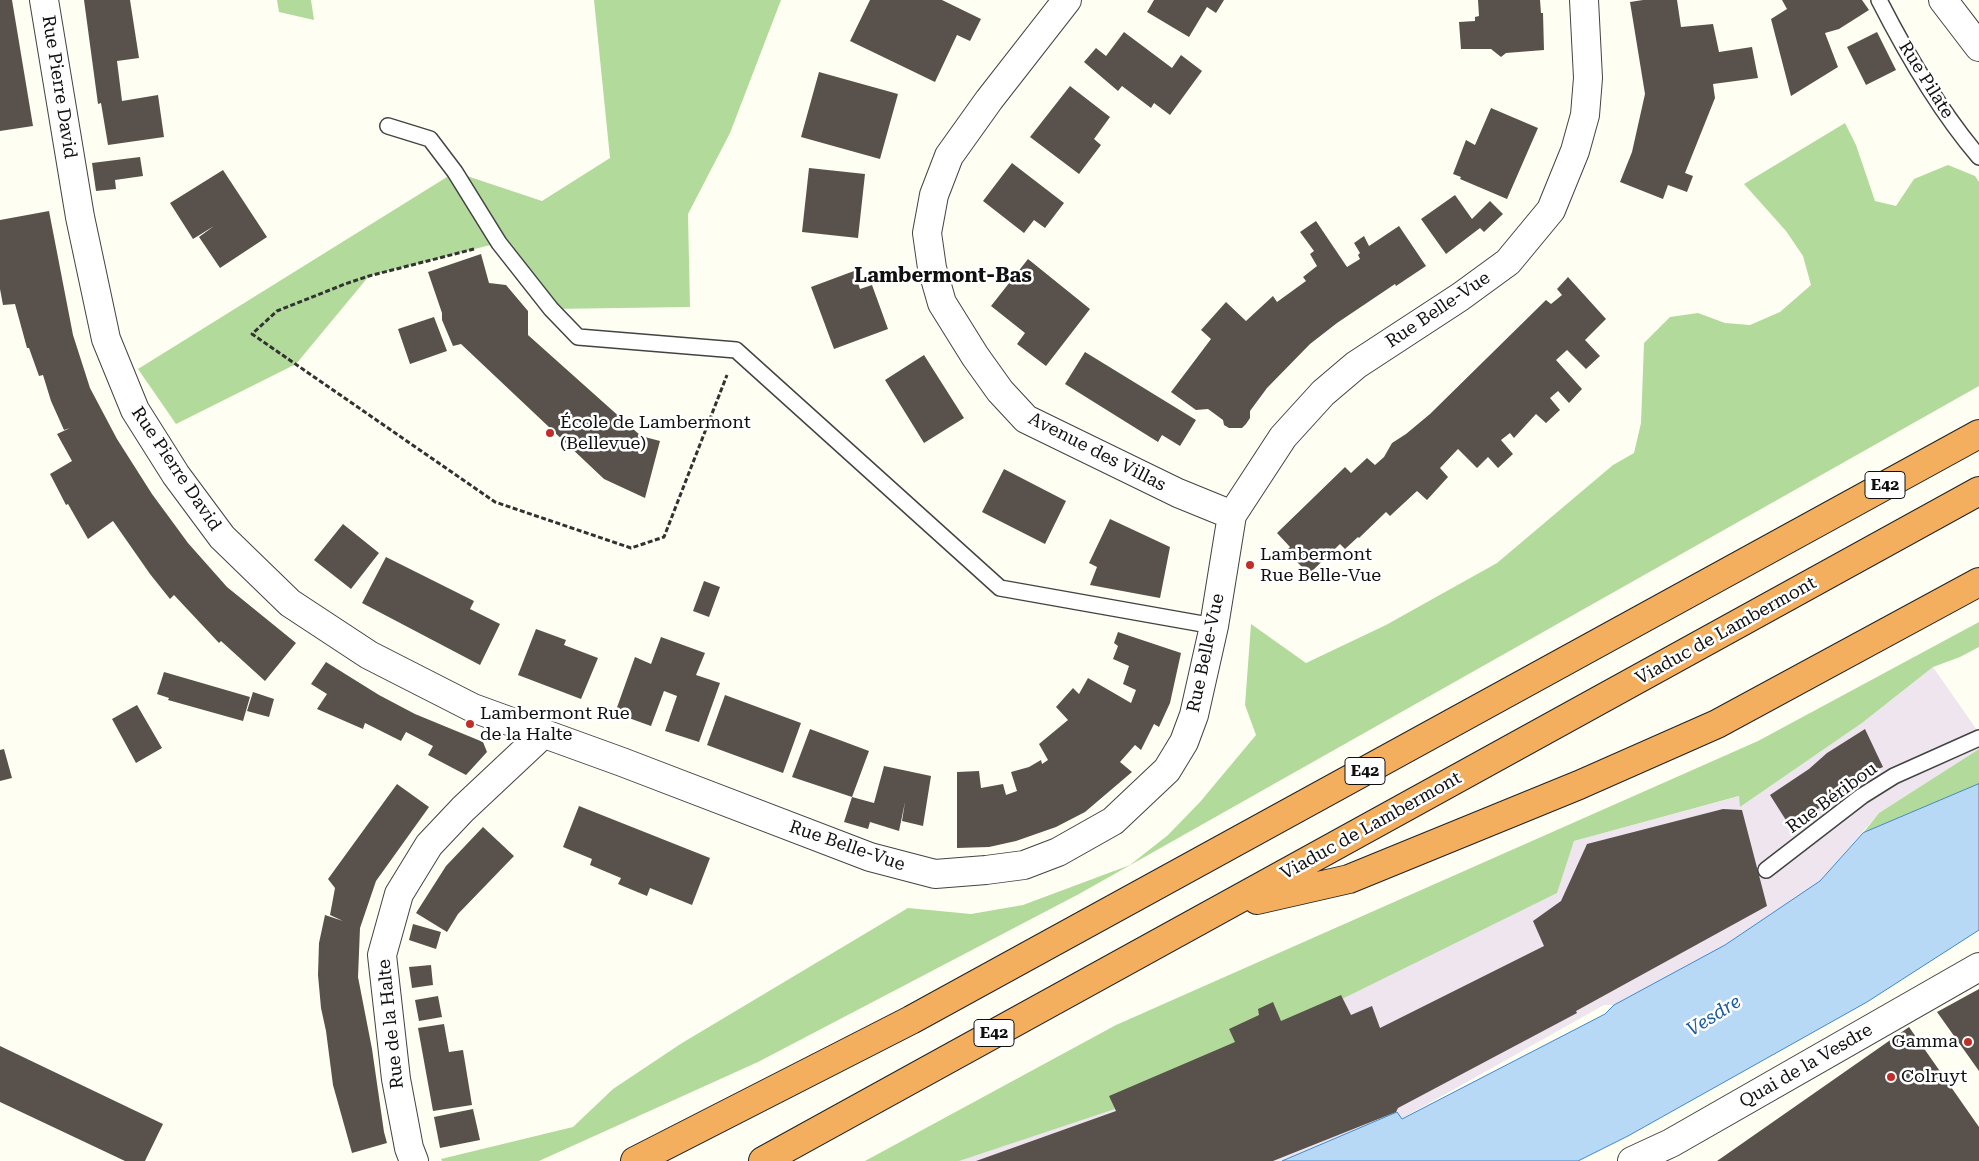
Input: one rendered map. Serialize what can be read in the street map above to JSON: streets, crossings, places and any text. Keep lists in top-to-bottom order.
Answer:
{
  "streets": {
    "highway": ["E42", "Viaduc de Lambermont"],
    "street": [
      "Rue Pierre David",
      "Rue Belle-Vue",
      "Avenue des Villas",
      "Rue de la Halte",
      "Quai de la Vesdre"
    ],
    "lane": ["Rue Pilate", "Rue Béribou"]
  },
  "crossings": [
    ["Rue Pierre David", "Rue Belle-Vue"],
    ["Rue Pierre David", "Rue de la Halte"],
    ["Rue Belle-Vue", "Avenue des Villas"],
    ["Rue Belle-Vue", "Rue de la Halte"]
  ],
  "districts": ["Lambermont-Bas"],
  "water": ["Vesdre"],
  "places": [
    "École de Lambermont (Bellevue)",
    "Lambermont Rue Belle-Vue",
    "Lambermont Rue de la Halte",
    "Gamma",
    "Colruyt"
  ]
}
